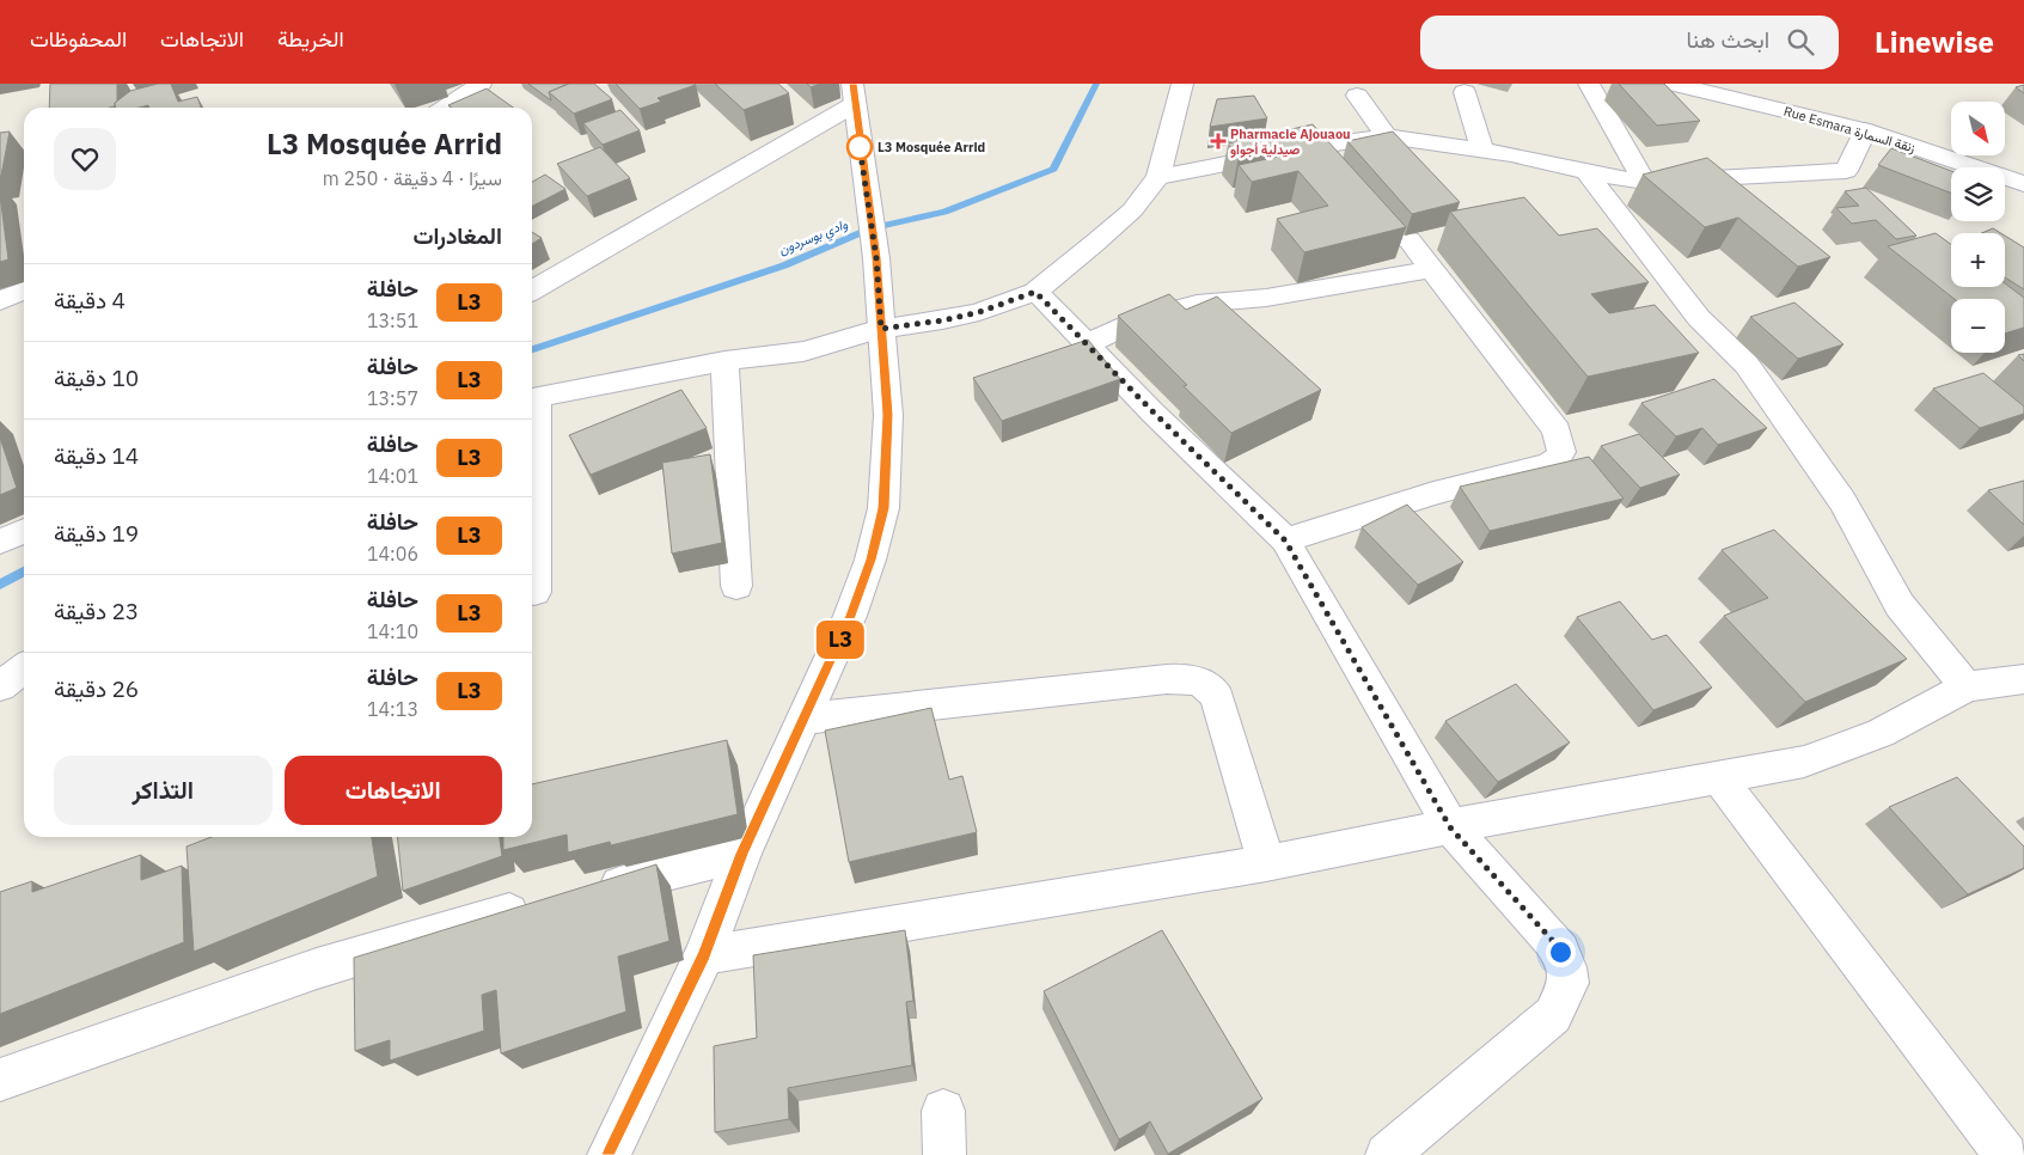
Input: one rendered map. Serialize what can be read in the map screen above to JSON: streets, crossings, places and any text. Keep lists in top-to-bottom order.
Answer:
{
  "streets": {
    "street": ["Rue Esmara زنقة السمارة"]
  },
  "water": ["وادي بوسردون"],
  "places": {
    "health": ["Pharmacie Ajouaou صيدلية أجواو"],
    "other": ["L3 Mosquée Arrid"]
  },
  "lines": ["bus line L3"],
  "north": "bottom right",
  "page": {
    "header": "Linewise",
    "search": "ابحث هنا",
    "nav": ["الخريطة", "الاتجاهات", "المحفوظات"],
    "on_map": "L3",
    "map_buttons": ["+", "−"],
    "heading": [
      ["L3 Mosquée Arrid", "سيرًا · 4 دقيقة · 250 m"],
      "المغادرات"
    ],
    "list": [
      {
        "mark": "L3",
        "name": "حافلة",
        "note": "13:51",
        "value": "4 دقيقة"
      },
      {
        "mark": "L3",
        "name": "حافلة",
        "note": "13:57",
        "value": "10 دقيقة"
      },
      {
        "mark": "L3",
        "name": "حافلة",
        "note": "14:01",
        "value": "14 دقيقة"
      },
      {
        "mark": "L3",
        "name": "حافلة",
        "note": "14:06",
        "value": "19 دقيقة"
      },
      {
        "mark": "L3",
        "name": "حافلة",
        "note": "14:10",
        "value": "23 دقيقة"
      },
      {
        "mark": "L3",
        "name": "حافلة",
        "note": "14:13",
        "value": "26 دقيقة"
      }
    ],
    "buttons": ["الاتجاهات", "التذاكر"]
  }
}
